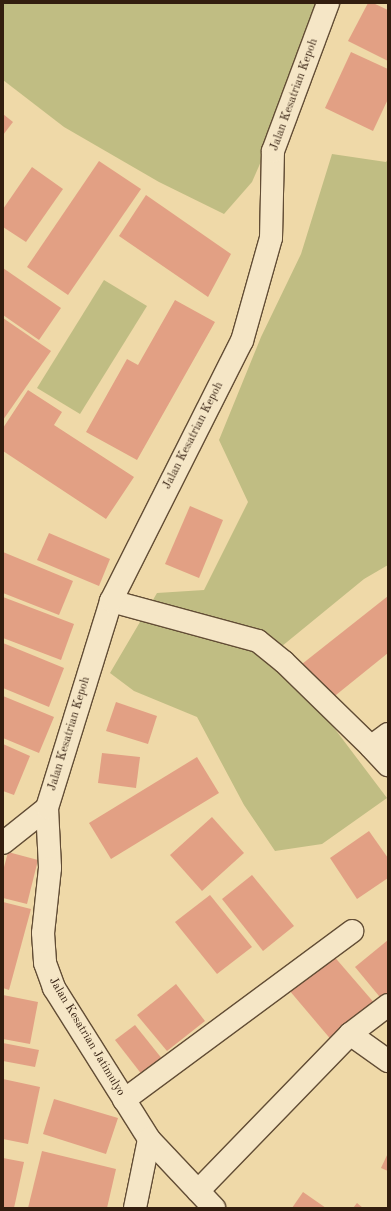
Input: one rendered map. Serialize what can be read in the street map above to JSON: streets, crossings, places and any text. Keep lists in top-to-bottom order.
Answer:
{
  "streets": {
    "street": ["Jalan Kesatrian Kepoh", "Jalan Kesatrian Jatimulyo"]
  },
  "crossings": [
    ["Jalan Kesatrian Kepoh", "Jalan Kesatrian Jatimulyo"]
  ]
}
